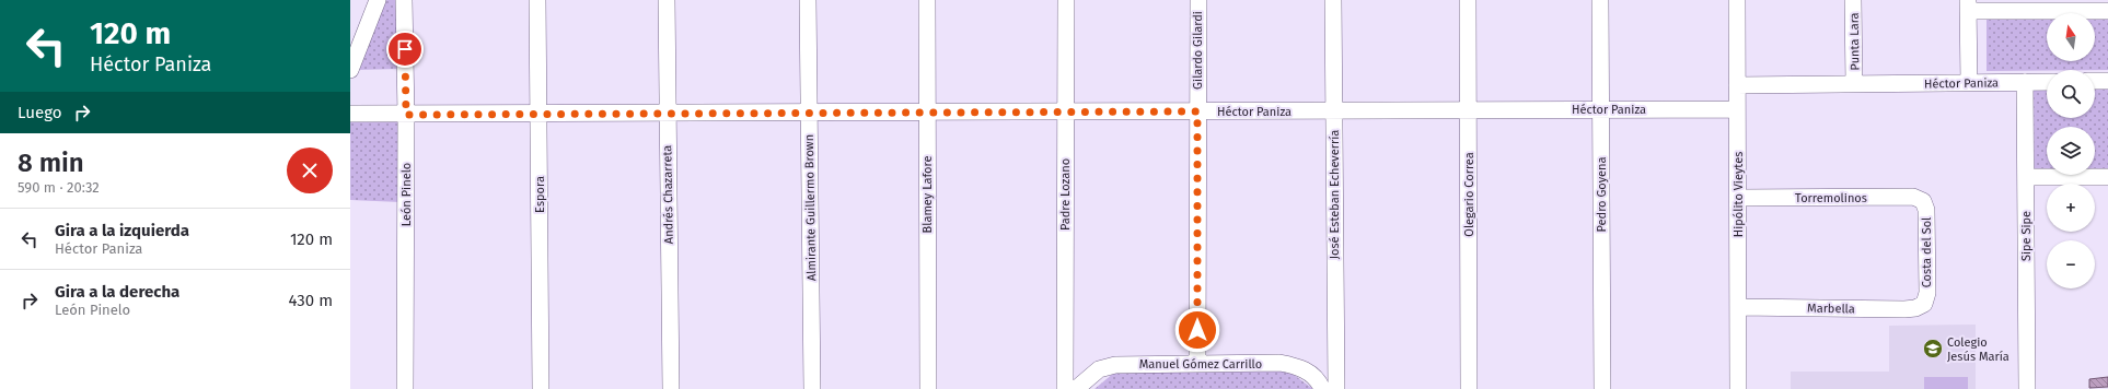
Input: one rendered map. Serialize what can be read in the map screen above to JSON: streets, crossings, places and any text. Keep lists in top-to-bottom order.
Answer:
{
  "streets": {
    "street": [
      "Punta Lara",
      "Gilardo Gilardi",
      "Héctor Paniza",
      "León Pinelo",
      "Espora",
      "Andrés Chazarreta",
      "Blamey Lafore",
      "Padre Lozano",
      "José Esteban Echeverría",
      "Olegario Correa",
      "Pedro Goyena",
      "Hipólito Vieytes",
      "Torremolinos",
      "Almirante Guillermo Brown",
      "Sipe Sipe",
      "Costa del Sol",
      "Marbella",
      "Manuel Gómez Carrillo"
    ]
  },
  "crossings": [
    ["Punta Lara", "Héctor Paniza"],
    ["Gilardo Gilardi", "Héctor Paniza"],
    ["Gilardo Gilardi", "Manuel Gómez Carrillo"],
    ["Héctor Paniza", "León Pinelo"],
    ["Héctor Paniza", "Espora"],
    ["Héctor Paniza", "Andrés Chazarreta"],
    ["Héctor Paniza", "Blamey Lafore"],
    ["Héctor Paniza", "Padre Lozano"],
    ["Héctor Paniza", "José Esteban Echeverría"],
    ["Héctor Paniza", "Olegario Correa"],
    ["Héctor Paniza", "Pedro Goyena"],
    ["Héctor Paniza", "Hipólito Vieytes"],
    ["Héctor Paniza", "Almirante Guillermo Brown"],
    ["Héctor Paniza", "Sipe Sipe"],
    ["Hipólito Vieytes", "Torremolinos"],
    ["Hipólito Vieytes", "Marbella"],
    ["Torremolinos", "Costa del Sol"],
    ["Costa del Sol", "Marbella"]
  ],
  "places": {
    "school or university": ["Colegio Jesús María"]
  },
  "north": "top",
  "page": {
    "turn": ["120 m", "Héctor Paniza"],
    "map_buttons": ["+", "−"],
    "then": "Luego",
    "heading": ["8 min", "590 m · 20:32"],
    "list": [
      {
        "name": "Gira a la izquierda",
        "note": "Héctor Paniza",
        "value": "120 m"
      },
      {
        "name": "Gira a la derecha",
        "note": "León Pinelo",
        "value": "430 m"
      }
    ]
  }
}
